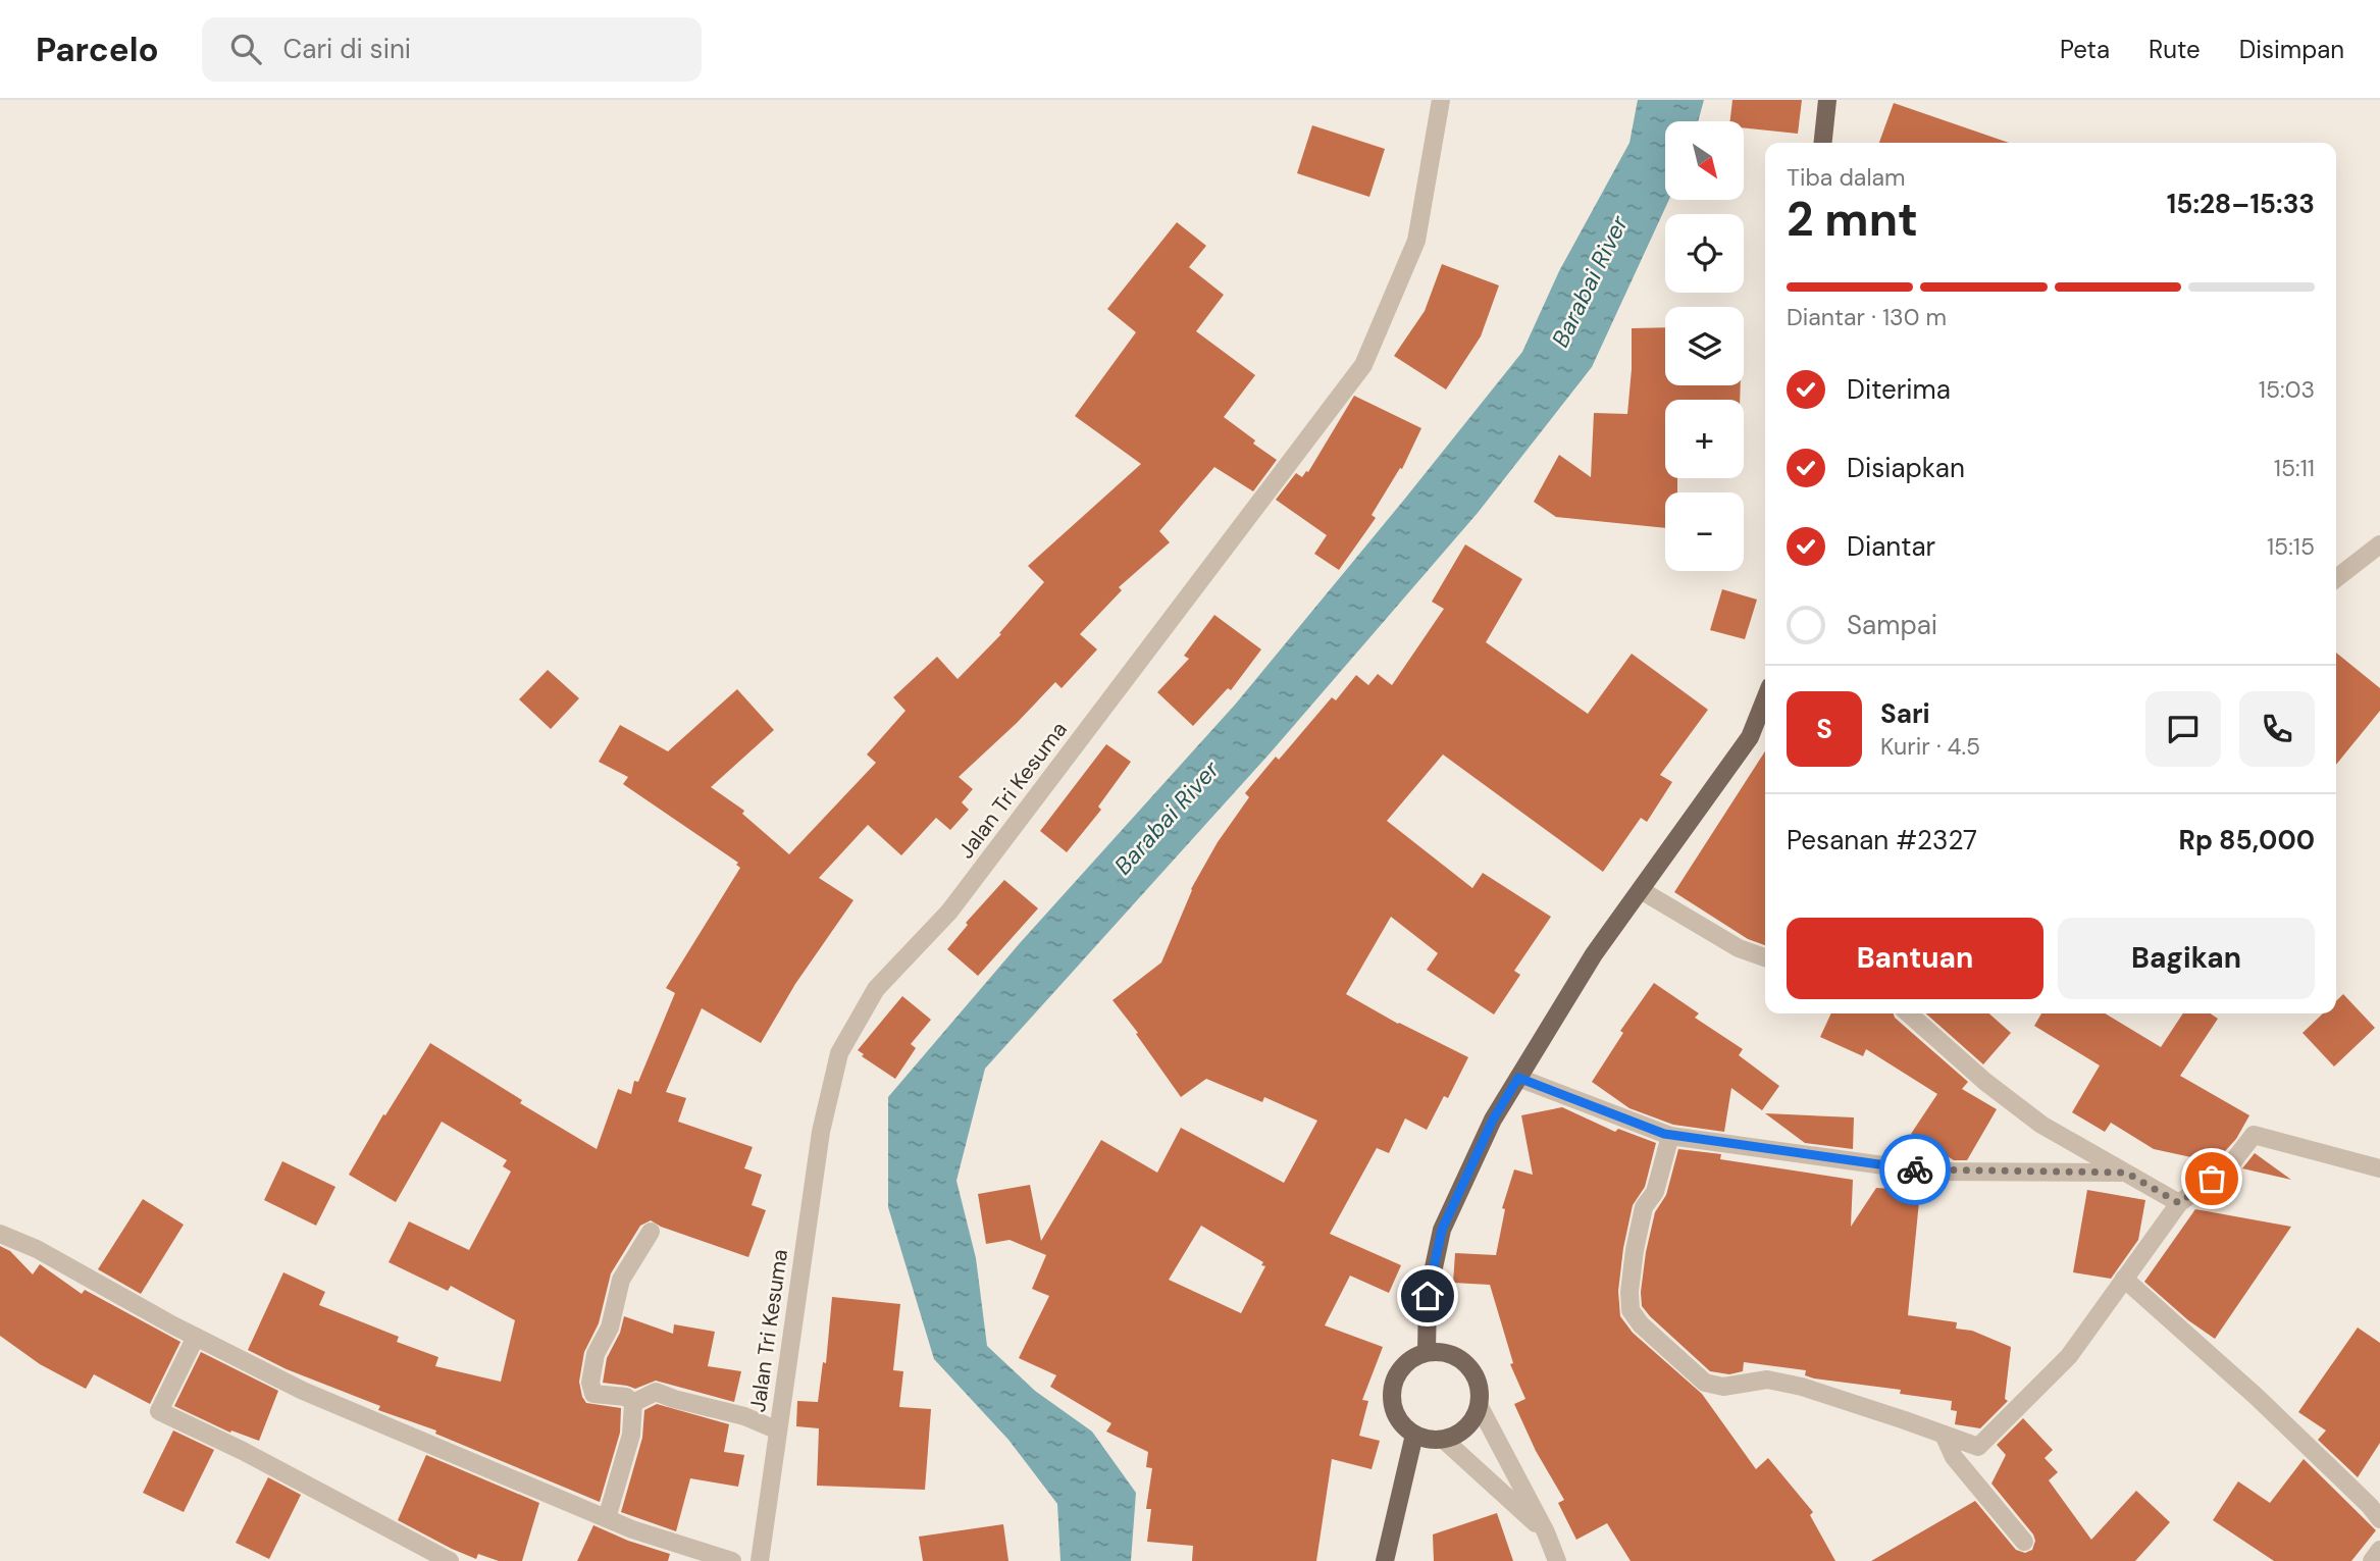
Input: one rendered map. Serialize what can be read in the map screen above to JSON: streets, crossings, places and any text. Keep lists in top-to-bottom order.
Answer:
{
  "streets": {
    "street": ["Jalan Tri Kesuma"]
  },
  "water": ["Barabai River"],
  "north": "bottom right",
  "page": {
    "header": "Parcelo",
    "search": "Cari di sini",
    "nav": ["Peta", "Rute", "Disimpan"],
    "map_buttons": ["+", "−"],
    "heading": ["2 mnt", "Tiba dalam", "15:28–15:33"],
    "panel": [
      "Sari",
      "Kurir · 4.5",
      "Pesanan #2327",
      "Rp 85,000"
    ],
    "bar": "Diantar · 130 m",
    "list": [
      ["Diterima", "15:03"],
      ["Disiapkan", "15:11"],
      ["Diantar", "15:15"],
      "Sampai"
    ],
    "round": "S",
    "buttons": ["Bantuan", "Bagikan"]
  }
}
